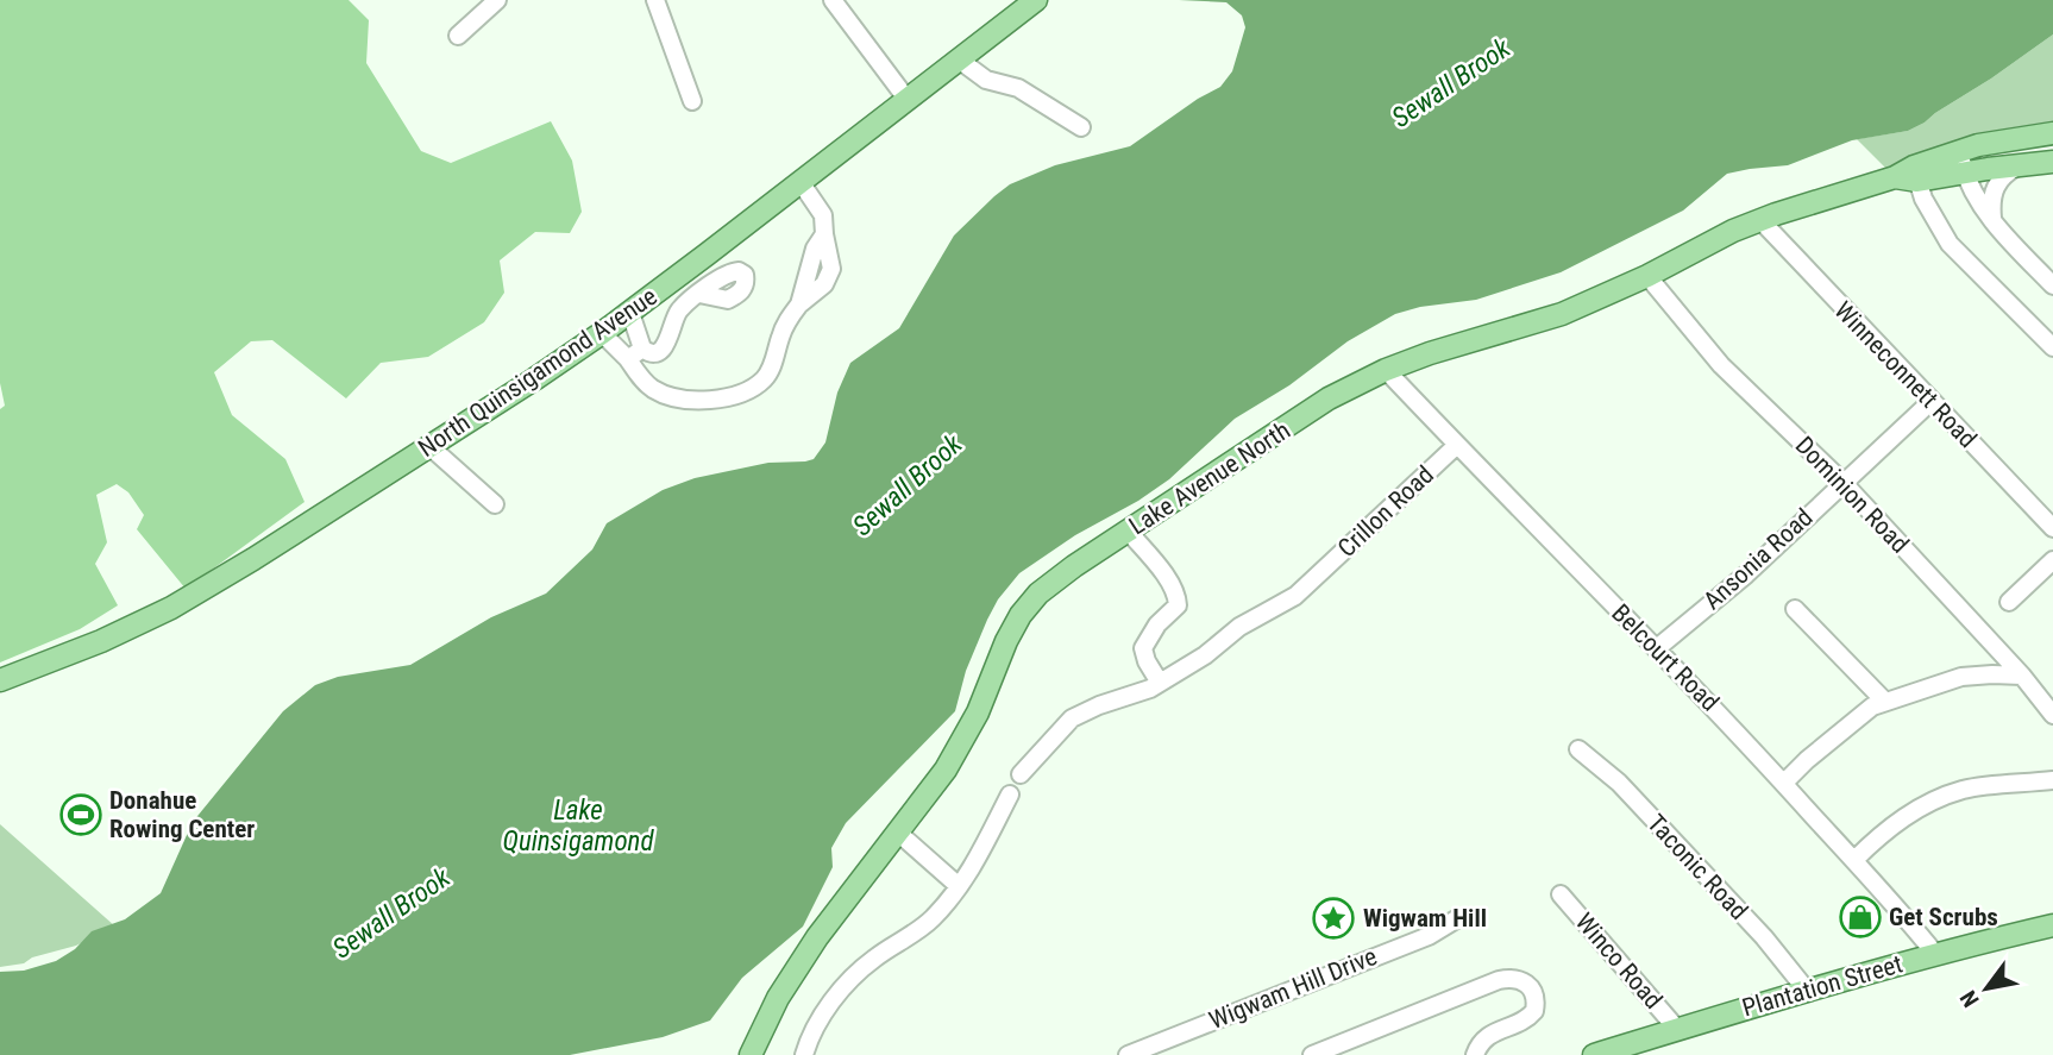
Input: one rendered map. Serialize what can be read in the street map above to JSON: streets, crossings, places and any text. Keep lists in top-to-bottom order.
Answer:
{
  "streets": {
    "main road": ["North Quinsigamond Avenue", "Lake Avenue North", "Plantation Street"],
    "street": [
      "Winneconnett Road",
      "Dominion Road",
      "Crillon Road",
      "Ansonia Road",
      "Belcourt Road",
      "Taconic Road",
      "Winco Road",
      "Wigwam Hill Drive"
    ]
  },
  "crossings": [
    ["Winneconnett Road", "Lake Avenue North"],
    ["Winneconnett Road", "Ansonia Road"],
    ["Lake Avenue North", "Dominion Road"],
    ["Lake Avenue North", "Belcourt Road"],
    ["Dominion Road", "Ansonia Road"],
    ["Crillon Road", "Belcourt Road"],
    ["Ansonia Road", "Belcourt Road"],
    ["Belcourt Road", "Plantation Street"],
    ["Taconic Road", "Plantation Street"],
    ["Winco Road", "Plantation Street"]
  ],
  "water": ["Sewall Brook", "Lake Quinsigamond"],
  "places": {
    "sports": ["Donahue Rowing Center"],
    "shop": ["Get Scrubs"],
    "place": ["Wigwam Hill"]
  },
  "north": "bottom left"
}
